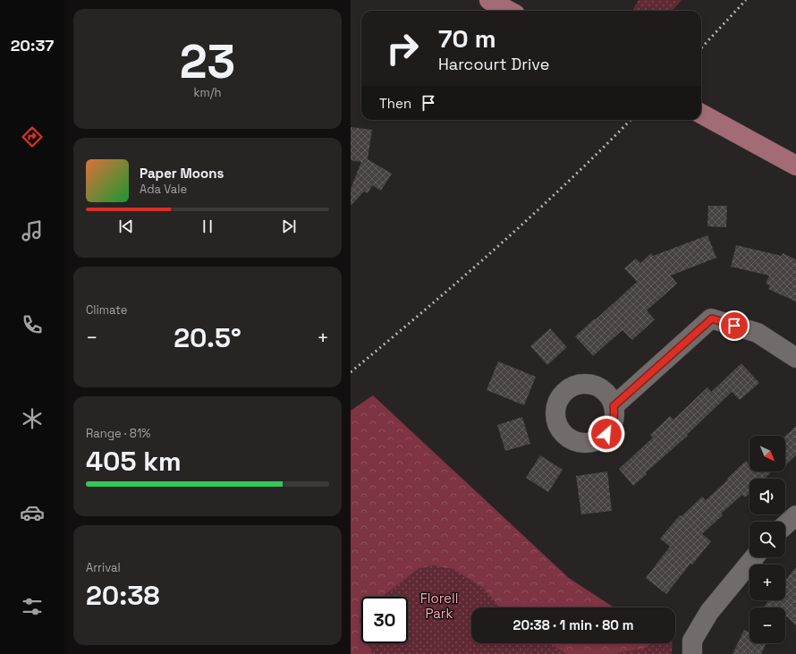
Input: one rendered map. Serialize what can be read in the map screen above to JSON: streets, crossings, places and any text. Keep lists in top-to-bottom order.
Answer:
{
  "parks": ["Florell Park"],
  "north": "bottom right",
  "page": {
    "tabs": "20:37",
    "tile": [
      ["23", "km/h"],
      "Climate",
      ["Range · 81%", "405 km"],
      ["Arrival", "20:38"]
    ],
    "turn": ["70 m", "Harcourt Drive"],
    "then": "Then",
    "song": ["Paper Moons", "Ada Vale"],
    "heat": ["−", "20.5°", "+"],
    "map_buttons": ["+", "−"],
    "limit": "30",
    "trip": "20:38 · 1 min · 80 m"
  }
}
